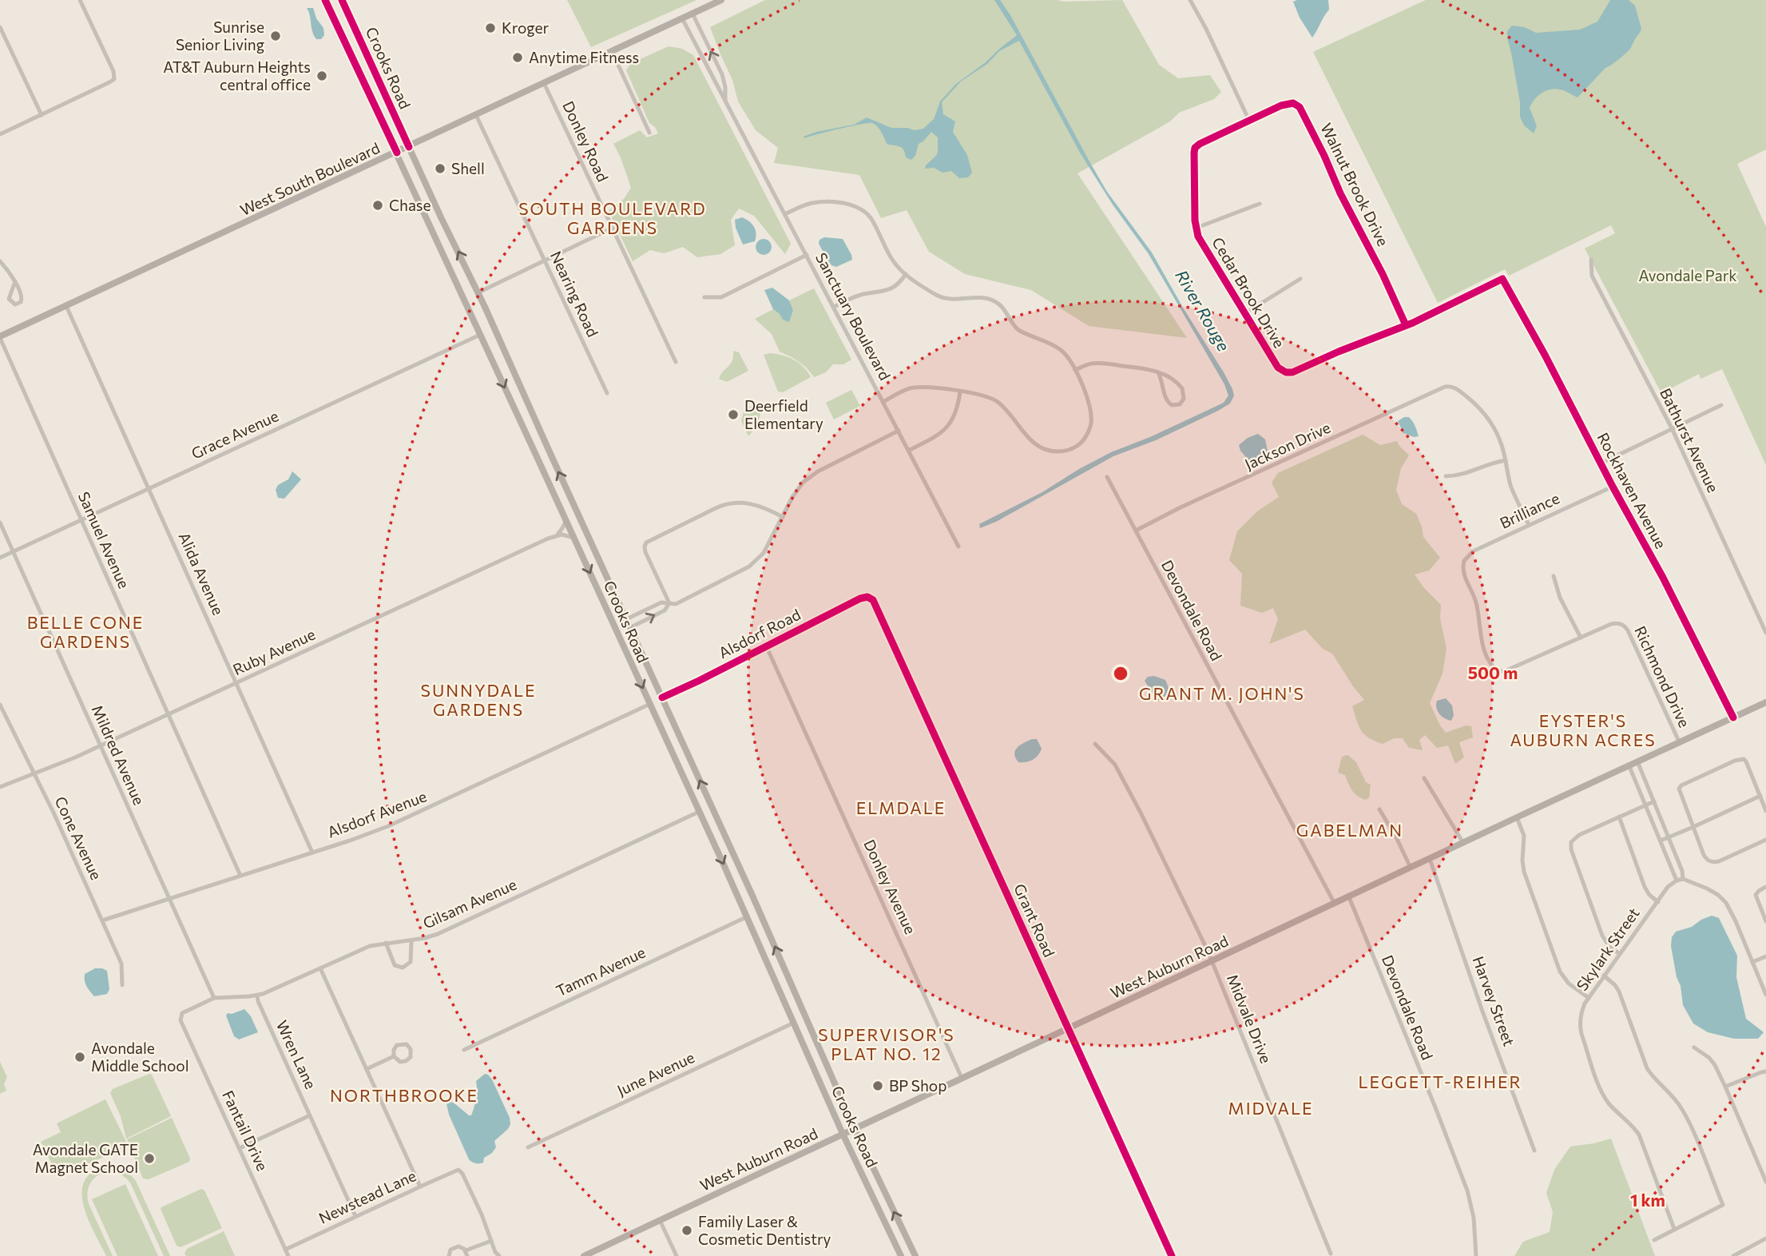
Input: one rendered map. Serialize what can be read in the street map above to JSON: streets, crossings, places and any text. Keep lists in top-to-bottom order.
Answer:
{
  "streets": {
    "main road": ["Crooks Road", "West South Boulevard", "West Auburn Road"],
    "street": [
      "Donley Road",
      "Walnut Brook Drive",
      "Cedar Brook Drive",
      "Nearing Road",
      "Sanctuary Boulevard",
      "Grace Avenue",
      "Bathurst Avenue",
      "Jackson Drive",
      "Rockhaven Avenue",
      "Brilliance",
      "Samuel Avenue",
      "Alida Avenue",
      "Devondale Road",
      "Alsdorf Road",
      "Ruby Avenue",
      "Richmond Drive",
      "Mildred Avenue",
      "Alsdorf Avenue",
      "Cone Avenue",
      "Donley Avenue",
      "Gilsam Avenue",
      "Grant Road",
      "Skylark Street",
      "Tamm Avenue",
      "Harvey Street",
      "Midvale Drive",
      "Wren Lane",
      "June Avenue",
      "Fantail Drive",
      "Newstead Lane"
    ]
  },
  "crossings": [
    ["Crooks Road", "West South Boulevard"],
    ["Crooks Road", "Grace Avenue"],
    ["Crooks Road", "Alsdorf Road"],
    ["Crooks Road", "Alsdorf Avenue"],
    ["Crooks Road", "Gilsam Avenue"],
    ["Crooks Road", "West Auburn Road"],
    ["Crooks Road", "Tamm Avenue"],
    ["Crooks Road", "June Avenue"],
    ["Donley Road", "West South Boulevard"],
    ["West South Boulevard", "Nearing Road"],
    ["West South Boulevard", "Sanctuary Boulevard"],
    ["West South Boulevard", "Samuel Avenue"],
    ["West South Boulevard", "Alida Avenue"],
    ["Walnut Brook Drive", "Cedar Brook Drive"],
    ["Walnut Brook Drive", "Rockhaven Avenue"],
    ["Cedar Brook Drive", "Rockhaven Avenue"],
    ["Grace Avenue", "Samuel Avenue"],
    ["Grace Avenue", "Alida Avenue"],
    ["Grace Avenue", "Mildred Avenue"],
    ["Jackson Drive", "Devondale Road"],
    ["Rockhaven Avenue", "Brilliance"],
    ["Rockhaven Avenue", "West Auburn Road"],
    ["Brilliance", "Richmond Drive"],
    ["Samuel Avenue", "Ruby Avenue"],
    ["Samuel Avenue", "Alsdorf Avenue"],
    ["Alida Avenue", "Ruby Avenue"],
    ["Alida Avenue", "Alsdorf Avenue"],
    ["Devondale Road", "West Auburn Road"],
    ["Alsdorf Road", "Donley Avenue"],
    ["Alsdorf Road", "Grant Road"],
    ["Ruby Avenue", "Mildred Avenue"],
    ["Ruby Avenue", "Cone Avenue"],
    ["Richmond Drive", "West Auburn Road"],
    ["Mildred Avenue", "Alsdorf Avenue"],
    ["Mildred Avenue", "Gilsam Avenue"],
    ["Alsdorf Avenue", "Cone Avenue"],
    ["Donley Avenue", "West Auburn Road"],
    ["Gilsam Avenue", "Wren Lane"],
    ["Gilsam Avenue", "Fantail Drive"],
    ["Grant Road", "West Auburn Road"],
    ["West Auburn Road", "Harvey Street"],
    ["West Auburn Road", "Midvale Drive"],
    ["Wren Lane", "Newstead Lane"],
    ["Fantail Drive", "Newstead Lane"]
  ],
  "districts": [
    "SOUTH BOULEVARD GARDENS",
    "BELLE CONE GARDENS",
    "SUNNYDALE GARDENS",
    "GRANT M. JOHN'S",
    "EYSTER'S AUBURN ACRES",
    "ELMDALE",
    "GABELMAN",
    "SUPERVISOR'S PLAT NO. 12",
    "LEGGETT-REIHER",
    "NORTHBROOKE",
    "MIDVALE"
  ],
  "water": ["River Rouge"],
  "parks": ["Avondale Park"],
  "places": [
    "Kroger",
    "Sunrise Senior Living",
    "Anytime Fitness",
    "AT&T Auburn Heights central office",
    "Shell",
    "Chase",
    "Deerfield Elementary",
    "Avondale Middle School",
    "BP Shop",
    "Avondale GATE Magnet School",
    "Family Laser & Cosmetic Dentistry"
  ],
  "rings": ["500 m", "1 km"]
}
